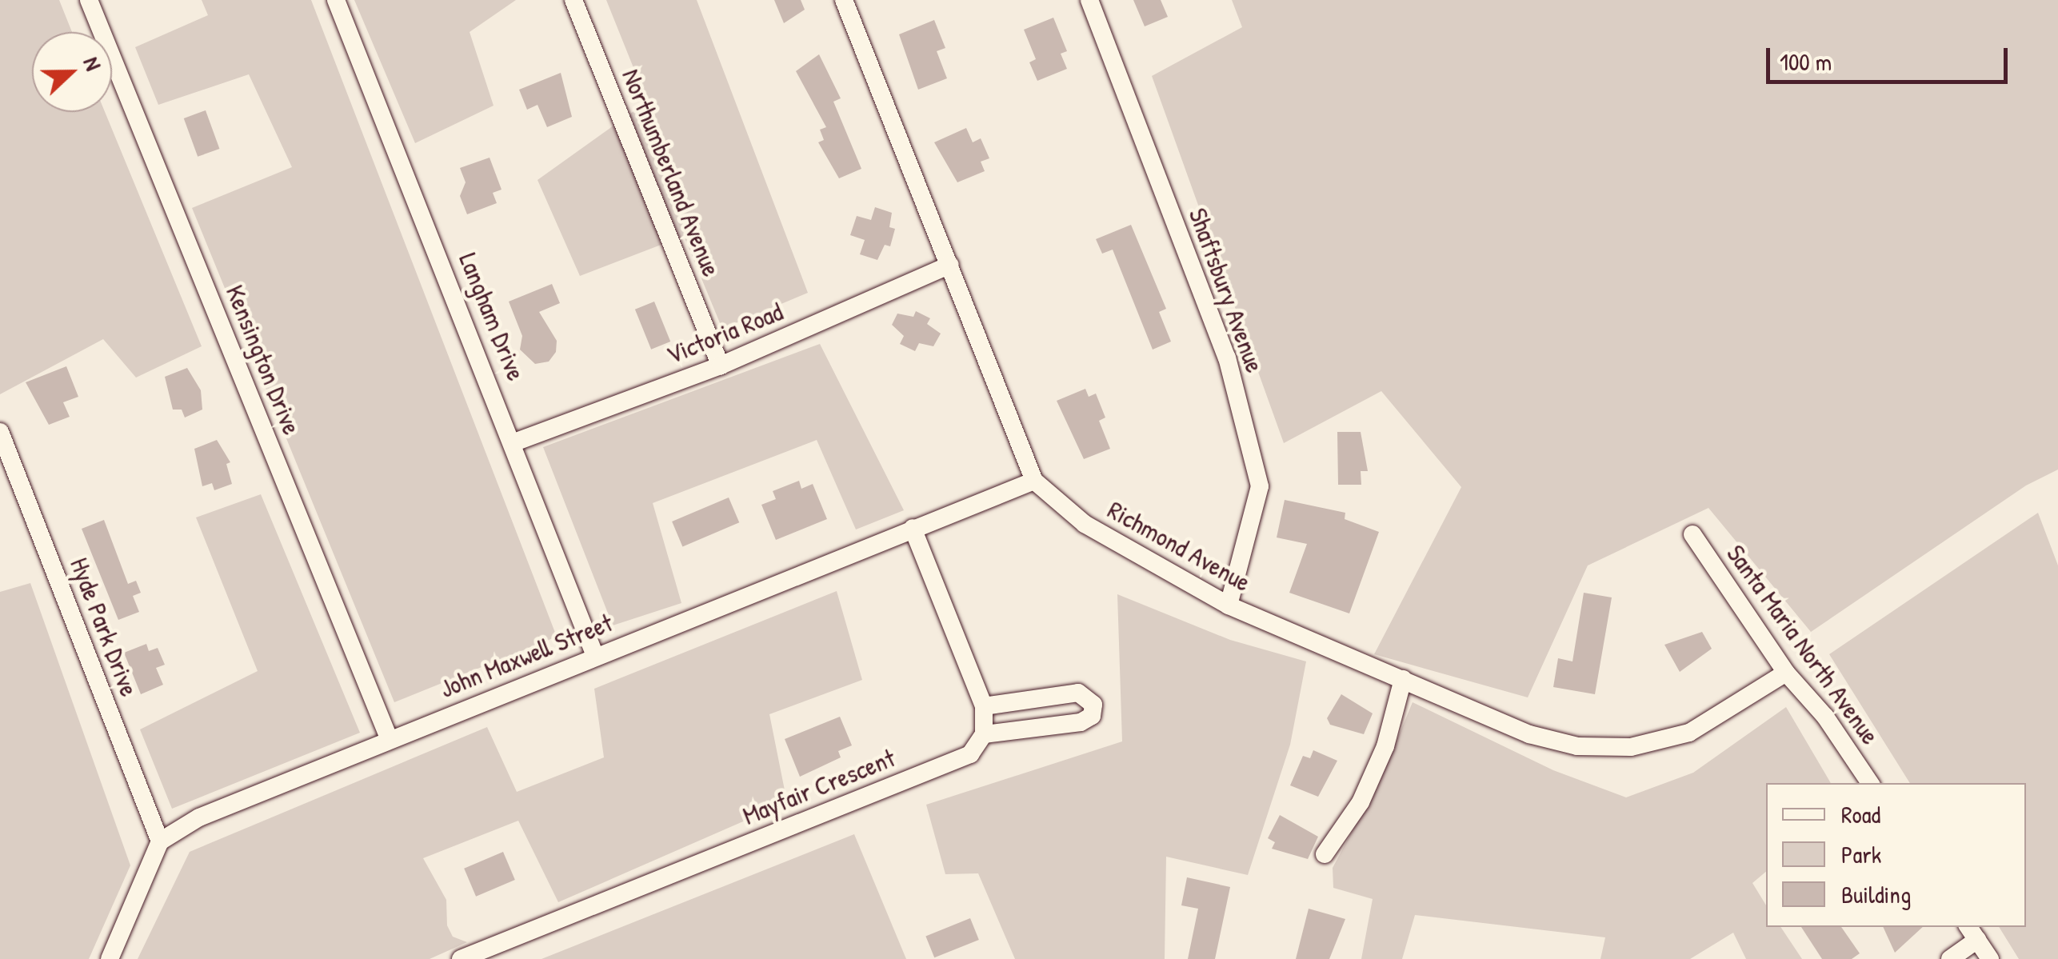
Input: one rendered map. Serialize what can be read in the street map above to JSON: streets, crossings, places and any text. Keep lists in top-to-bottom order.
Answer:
{
  "streets": {
    "street": [
      "Northumberland Avenue",
      "Shaftsbury Avenue",
      "Langham Drive",
      "Victoria Road",
      "Kensington Drive",
      "Richmond Avenue",
      "Hyde Park Drive",
      "Santa Maria North Avenue",
      "John Maxwell Street",
      "Mayfair Crescent"
    ]
  },
  "crossings": [
    ["Northumberland Avenue", "Victoria Road"],
    ["Shaftsbury Avenue", "Richmond Avenue"],
    ["Langham Drive", "Victoria Road"],
    ["Langham Drive", "John Maxwell Street"],
    ["Victoria Road", "Richmond Avenue"],
    ["Kensington Drive", "John Maxwell Street"],
    ["Richmond Avenue", "Santa Maria North Avenue"],
    ["Richmond Avenue", "John Maxwell Street"],
    ["Hyde Park Drive", "John Maxwell Street"]
  ],
  "legend": ["Road", "Park", "Building"],
  "scale_bar": "100 m",
  "north": "right"
}
